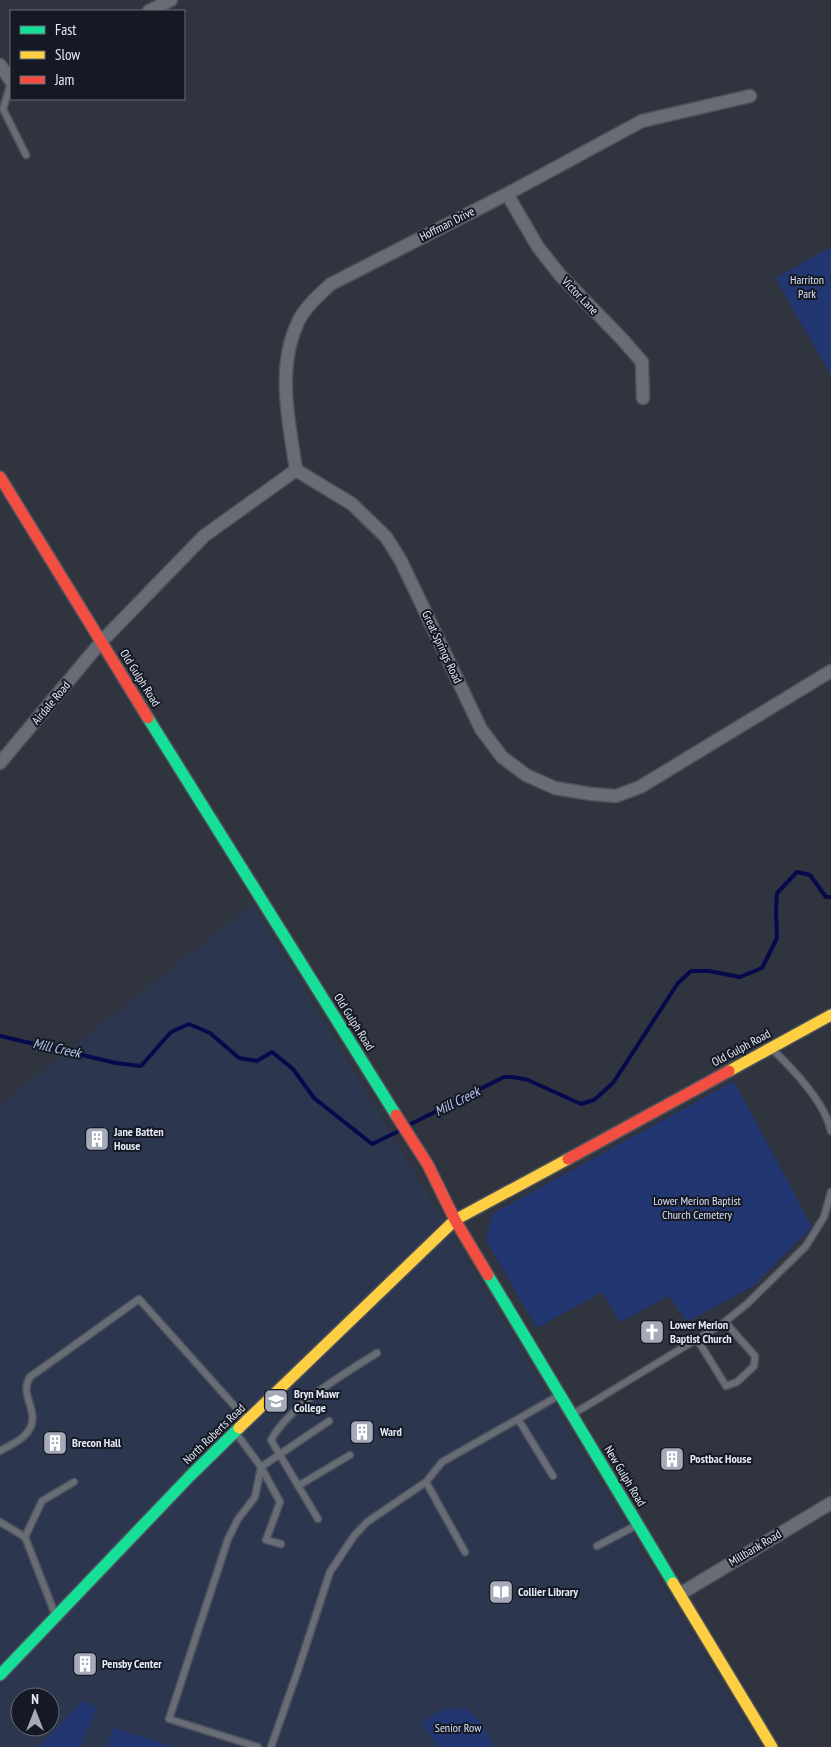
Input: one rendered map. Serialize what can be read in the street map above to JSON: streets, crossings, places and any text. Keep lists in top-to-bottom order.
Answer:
{
  "streets": {
    "street": [
      "Hoffman Drive",
      "Victor Lane",
      "Great Springs Road",
      "Old Gulph Road",
      "Airdale Road",
      "North Roberts Road",
      "New Gulph Road",
      "Millbank Road"
    ]
  },
  "crossings": [
    ["Hoffman Drive", "Victor Lane"],
    ["Hoffman Drive", "Great Springs Road"],
    ["Old Gulph Road", "Airdale Road"],
    ["Old Gulph Road", "North Roberts Road"],
    ["Old Gulph Road", "New Gulph Road"],
    ["North Roberts Road", "New Gulph Road"],
    ["New Gulph Road", "Millbank Road"]
  ],
  "water": ["Mill Creek"],
  "parks": ["Harriton Park", "Lower Merion Baptist Church Cemetery", "Senior Row"],
  "places": {
    "building": [
      "Jane Batten House",
      "Ward",
      "Brecon Hall",
      "Postbac House",
      "Pensby Center"
    ],
    "church": ["Lower Merion Baptist Church"],
    "school or university": ["Bryn Mawr College"],
    "library": ["Collier Library"]
  },
  "legend": ["Fast", "Slow", "Jam"],
  "north": "top"
}
